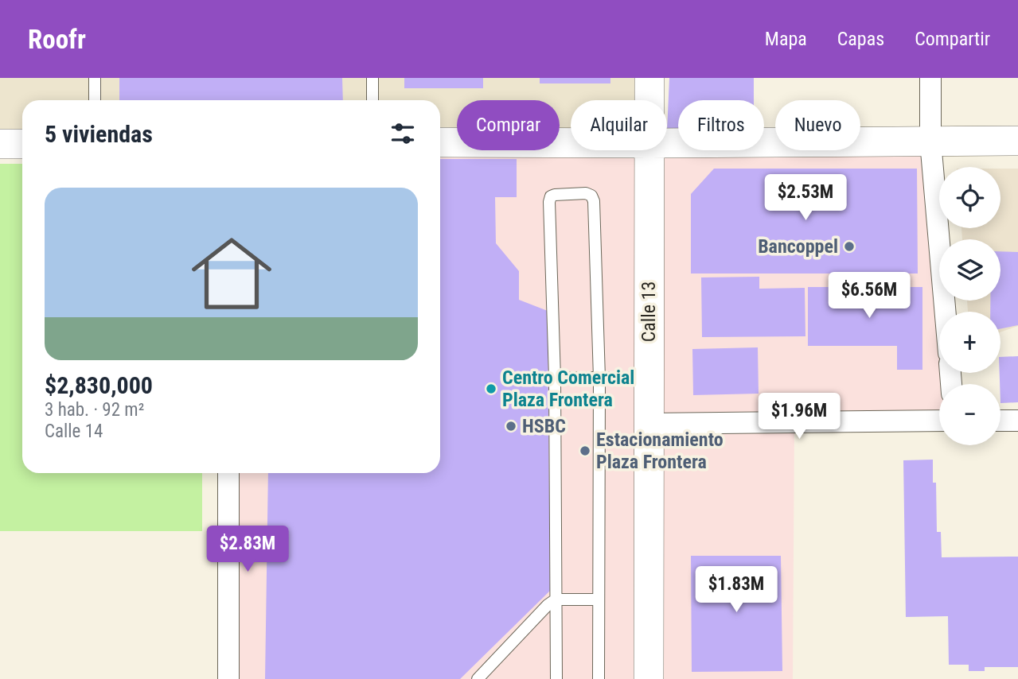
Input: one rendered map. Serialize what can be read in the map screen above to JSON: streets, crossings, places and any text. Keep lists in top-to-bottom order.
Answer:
{
  "streets": {
    "main road": ["Calle 13"]
  },
  "places": [
    "Bancoppel",
    "Centro Comercial Plaza Frontera",
    "HSBC",
    "Estacionamiento Plaza Frontera"
  ],
  "page": {
    "header": "Roofr",
    "nav": ["Mapa", "Capas", "Compartir"],
    "chip": [
      "Comprar",
      "Alquilar",
      "Filtros",
      "Nuevo"
    ],
    "heading": "5 viviendas",
    "map_buttons": ["+", "−"],
    "list": [
      {
        "name": "$2,830,000",
        "note": "3 hab. · 92 m² · Calle 14"
      }
    ],
    "price": [
      "$2.53M",
      "$6.56M",
      "$1.96M",
      "$2.83M",
      "$1.83M"
    ]
  }
}
